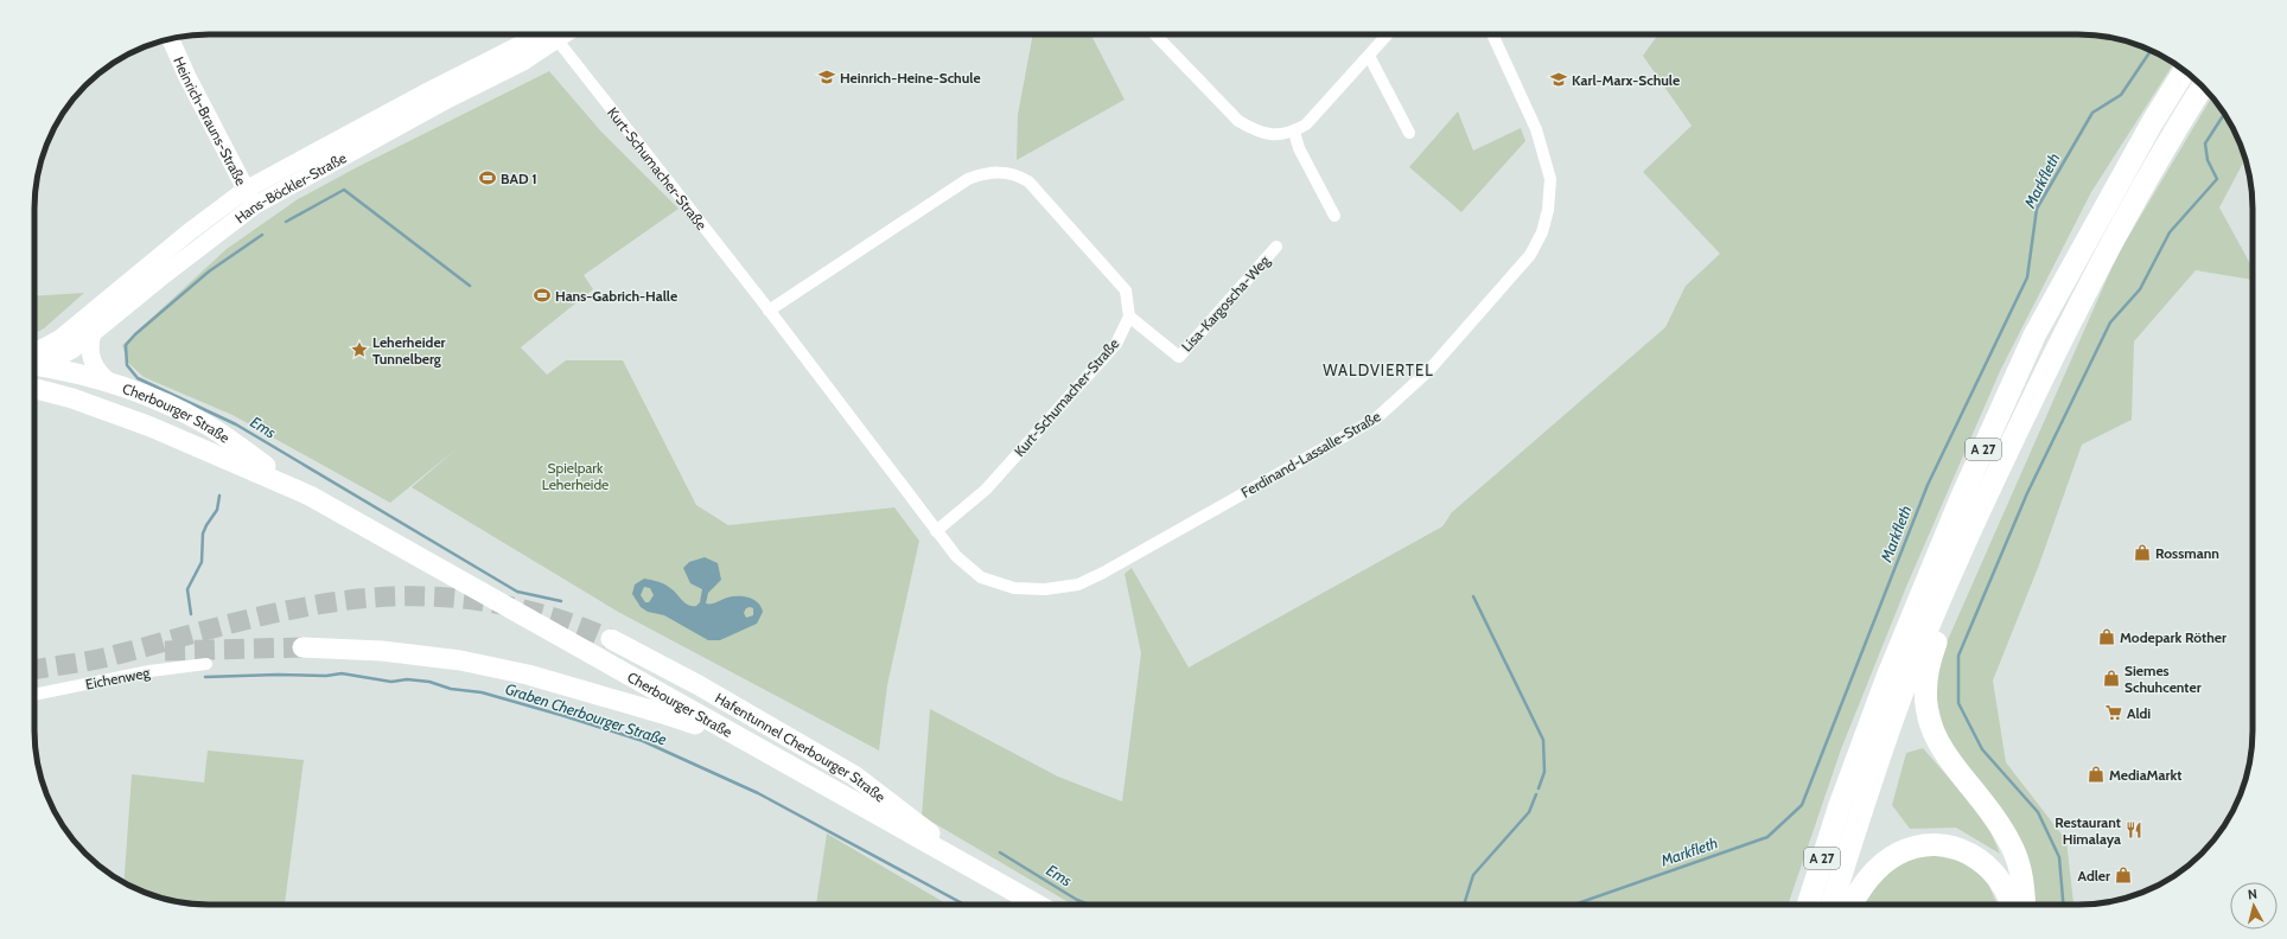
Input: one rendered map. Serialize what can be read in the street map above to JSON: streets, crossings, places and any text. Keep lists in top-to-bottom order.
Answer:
{
  "streets": {
    "highway": ["A 27"],
    "main road": ["Cherbourger Straße", "Hafentunnel Cherbourger Straße"],
    "street": [
      "Heinrich-Brauns-Straße",
      "Kurt-Schumacher-Straße",
      "Hans-Böckler-Straße",
      "Lisa-Kargoscha-Weg",
      "Ferdinand-Lassalle-Straße",
      "Eichenweg"
    ]
  },
  "crossings": [
    ["Heinrich-Brauns-Straße", "Hans-Böckler-Straße"],
    ["Kurt-Schumacher-Straße", "Lisa-Kargoscha-Weg"],
    ["Kurt-Schumacher-Straße", "Ferdinand-Lassalle-Straße"],
    ["Cherbourger Straße", "Hafentunnel Cherbourger Straße"]
  ],
  "districts": ["WALDVIERTEL"],
  "water": ["Markfleth", "Ems", "Graben Cherbourger Straße"],
  "parks": ["Spielpark Leherheide"],
  "places": {
    "school or university": ["Heinrich-Heine-Schule", "Karl-Marx-Schule"],
    "sports": ["BAD 1", "Hans-Gabrich-Halle"],
    "place": ["Leherheider Tunnelberg"],
    "shop": [
      "Rossmann",
      "Modepark Röther",
      "Siemes Schuhcenter",
      "MediaMarkt",
      "Adler"
    ],
    "supermarket": ["Aldi"],
    "restaurant": ["Restaurant Himalaya"]
  },
  "north": "top"
}
